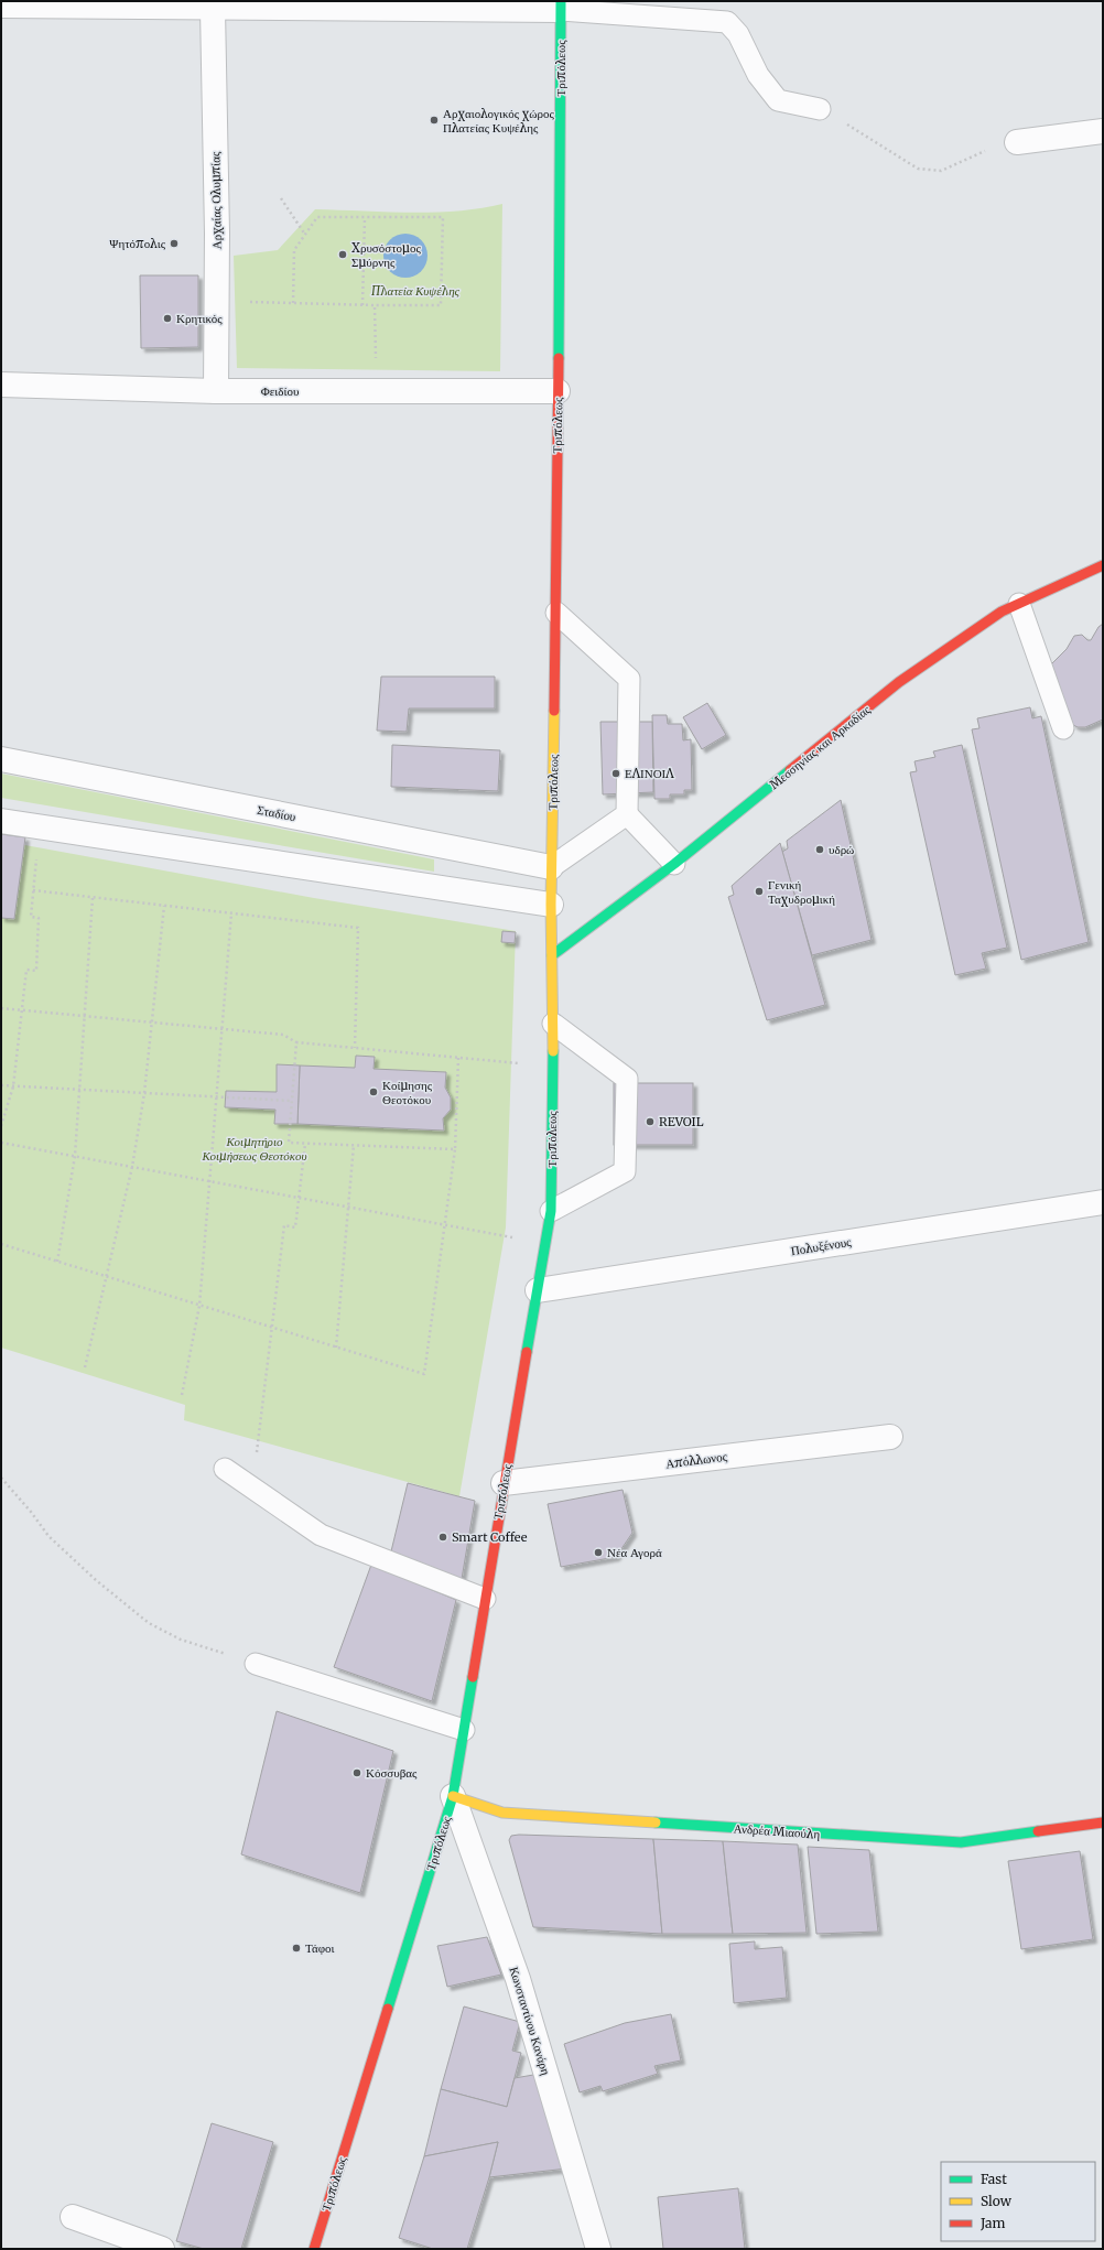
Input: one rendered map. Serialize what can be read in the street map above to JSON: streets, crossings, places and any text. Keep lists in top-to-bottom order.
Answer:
{
  "streets": {
    "main road": ["Τριπόλεως", "Μεσσηνίας και Αρκαδίας", "Ανδρέα Μιαούλη"],
    "street": [
      "Αρχαίας Ολυμπίας",
      "Φειδίου",
      "Σταδίου",
      "Πολυξένους",
      "Απόλλωνος",
      "Κωνσταντίνου Κανάρη"
    ]
  },
  "crossings": [
    ["Τριπόλεως", "Φειδίου"],
    ["Τριπόλεως", "Μεσσηνίας και Αρκαδίας"],
    ["Τριπόλεως", "Σταδίου"],
    ["Τριπόλεως", "Πολυξένους"],
    ["Τριπόλεως", "Απόλλωνος"],
    ["Τριπόλεως", "Ανδρέα Μιαούλη"],
    ["Τριπόλεως", "Κωνσταντίνου Κανάρη"],
    ["Αρχαίας Ολυμπίας", "Φειδίου"],
    ["Ανδρέα Μιαούλη", "Κωνσταντίνου Κανάρη"]
  ],
  "parks": ["Πλατεία Κυψέλης", "Κοιμητήριο Κοιμήσεως Θεοτόκου"],
  "places": [
    "Αρχαιολογικός χώρος Πλατείας Κυψέλης",
    "Ψητόπολις",
    "Χρυσόστομος Σμύρνης",
    "Κρητικός",
    "ΕΛΙΝΟΙΛ",
    "υδρώ",
    "Γενική Ταχυδρομική",
    "Κοίμησης Θεοτόκου",
    "REVOIL",
    "Smart Coffee",
    "Νέα Αγορά",
    "Κόσσυβας",
    "Τάφοι"
  ],
  "legend": ["Fast", "Slow", "Jam"]
}
